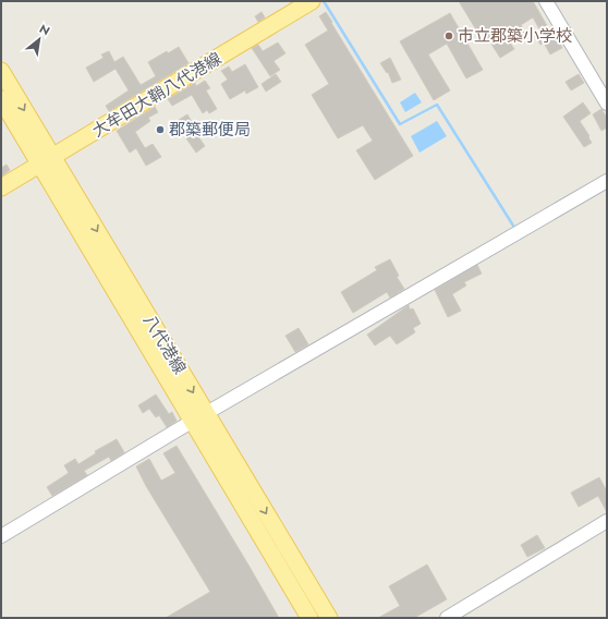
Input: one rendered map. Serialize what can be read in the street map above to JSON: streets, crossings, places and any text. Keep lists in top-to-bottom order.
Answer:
{
  "streets": {
    "main road": ["大牟田大鞘八代港線", "八代港線"]
  },
  "crossings": [
    ["大牟田大鞘八代港線", "八代港線"]
  ],
  "places": ["市立郡築小学校", "郡築郵便局"],
  "north": "top right"
}
